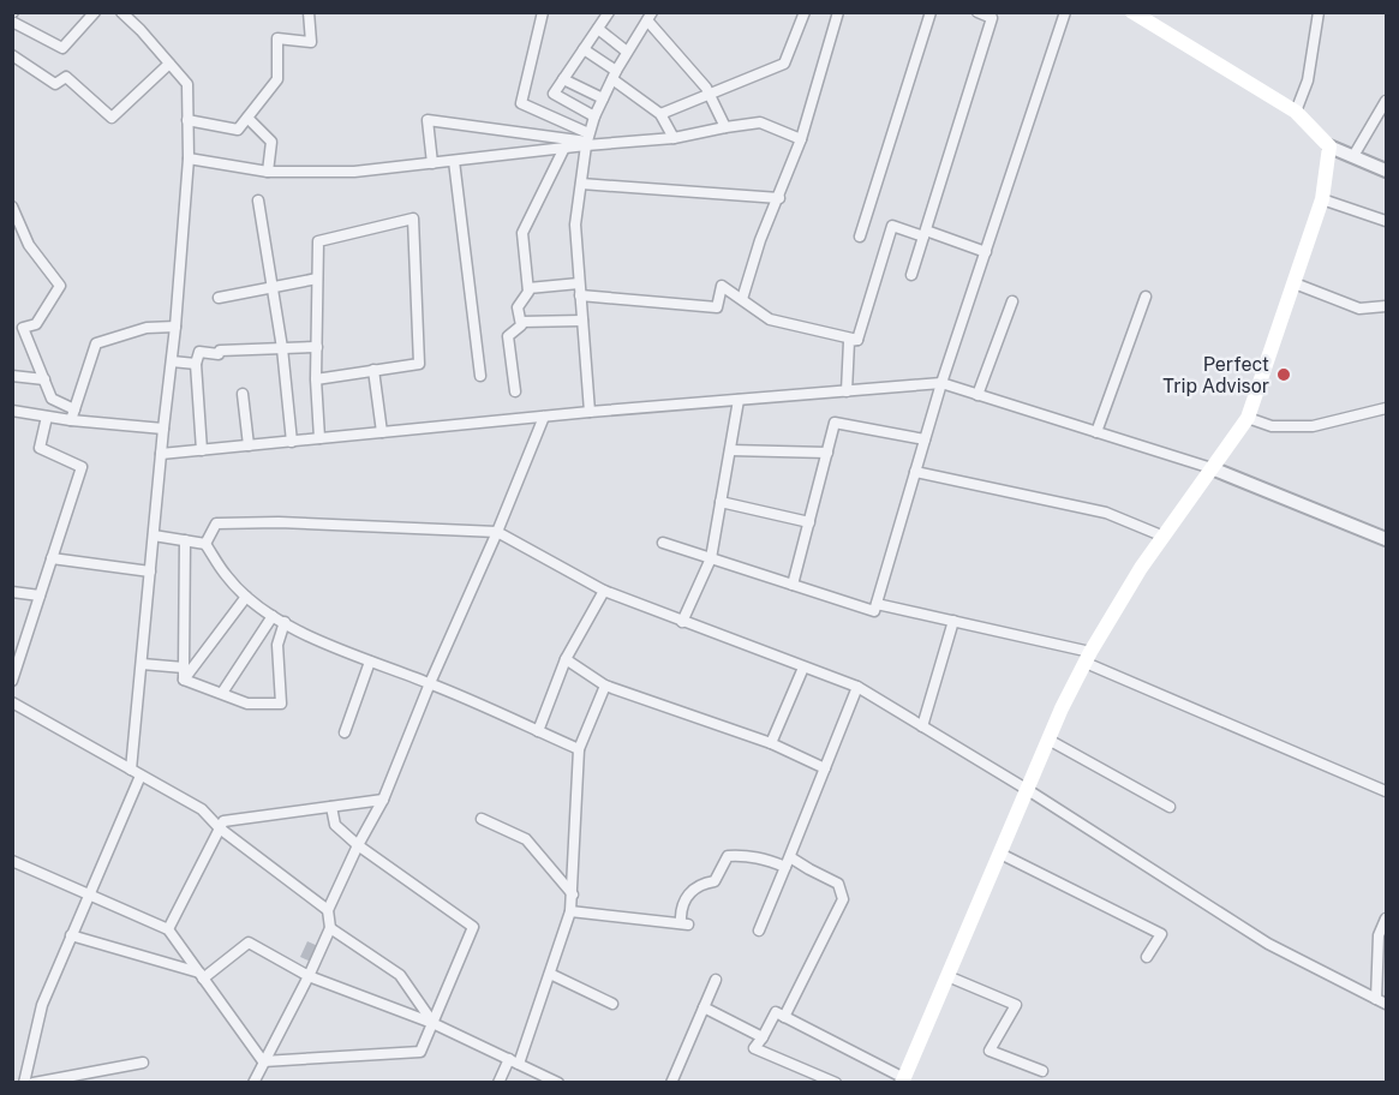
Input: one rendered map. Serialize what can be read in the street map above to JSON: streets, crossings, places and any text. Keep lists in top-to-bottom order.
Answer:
{
  "places": ["Perfect Trip Advisor"]
}
